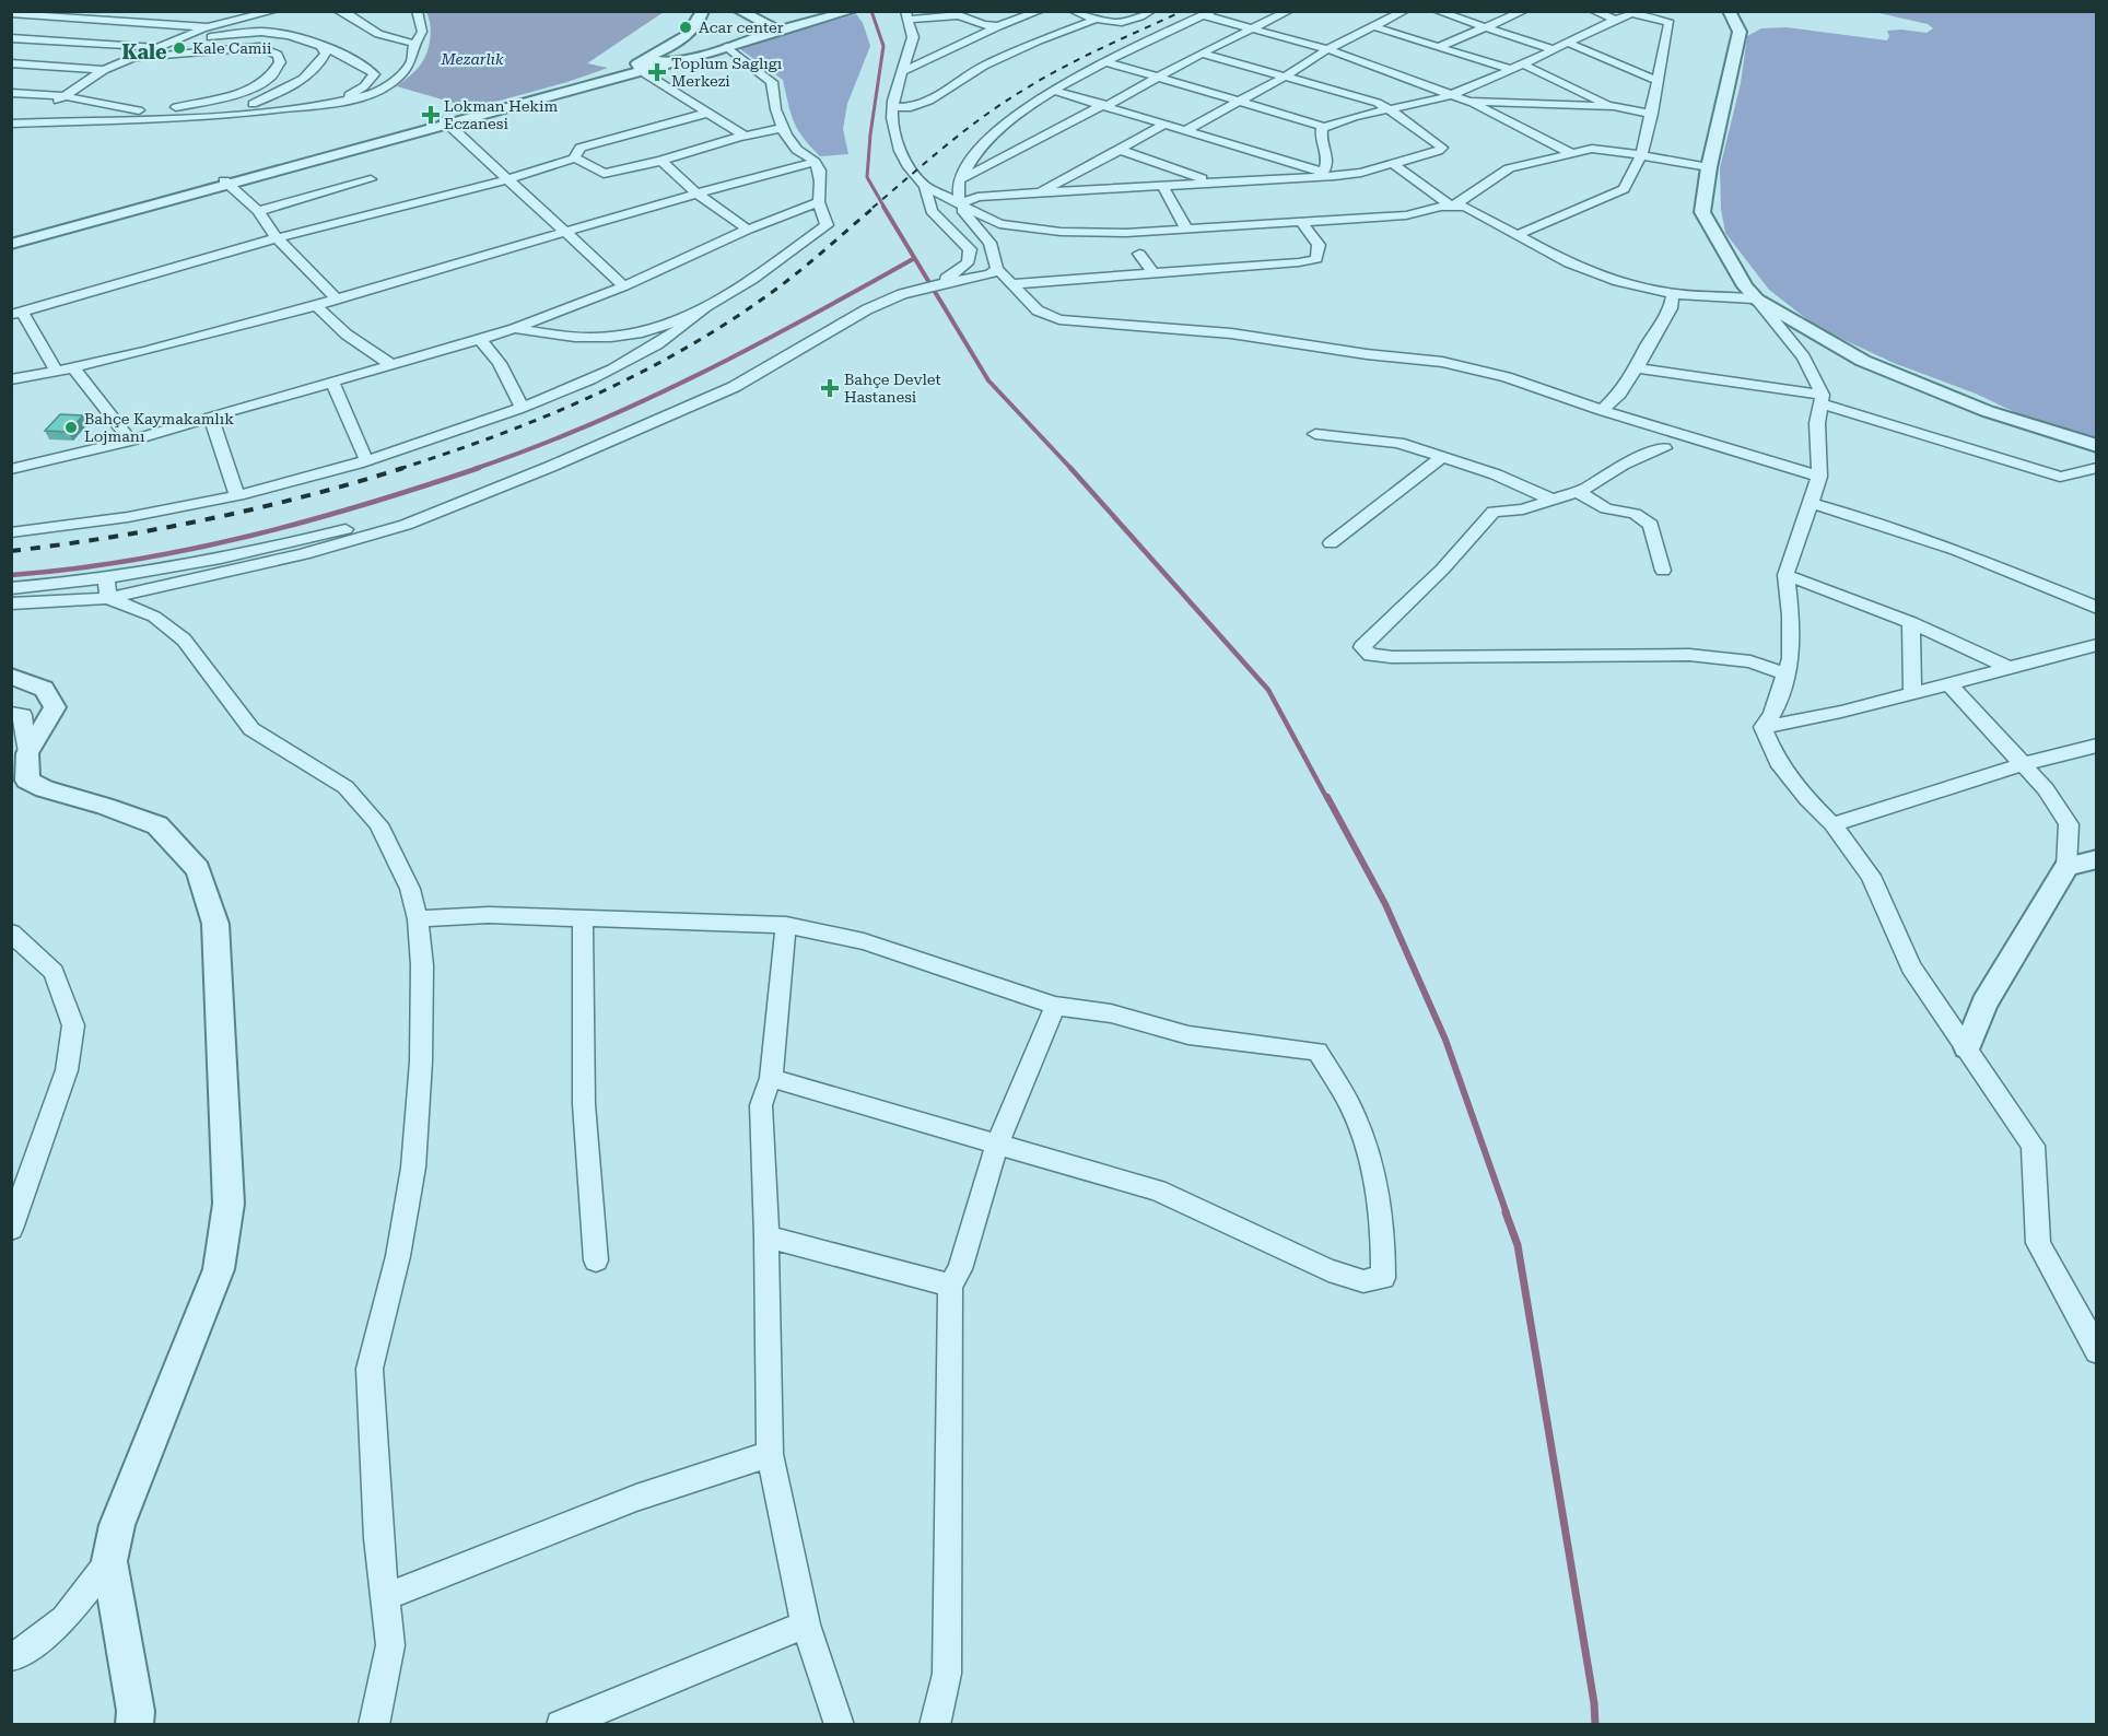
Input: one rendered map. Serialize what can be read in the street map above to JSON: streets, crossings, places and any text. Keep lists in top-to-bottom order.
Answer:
{
  "districts": ["Kale"],
  "parks": ["Mezarlık"],
  "places": {
    "other": ["Acar center", "Kale Camii", "Bahçe Kaymakamlık Lojmanı"],
    "health": ["Toplum Saglıgı Merkezi", "Lokman Hekim Eczanesi", "Bahçe Devlet Hastanesi"]
  }
}
